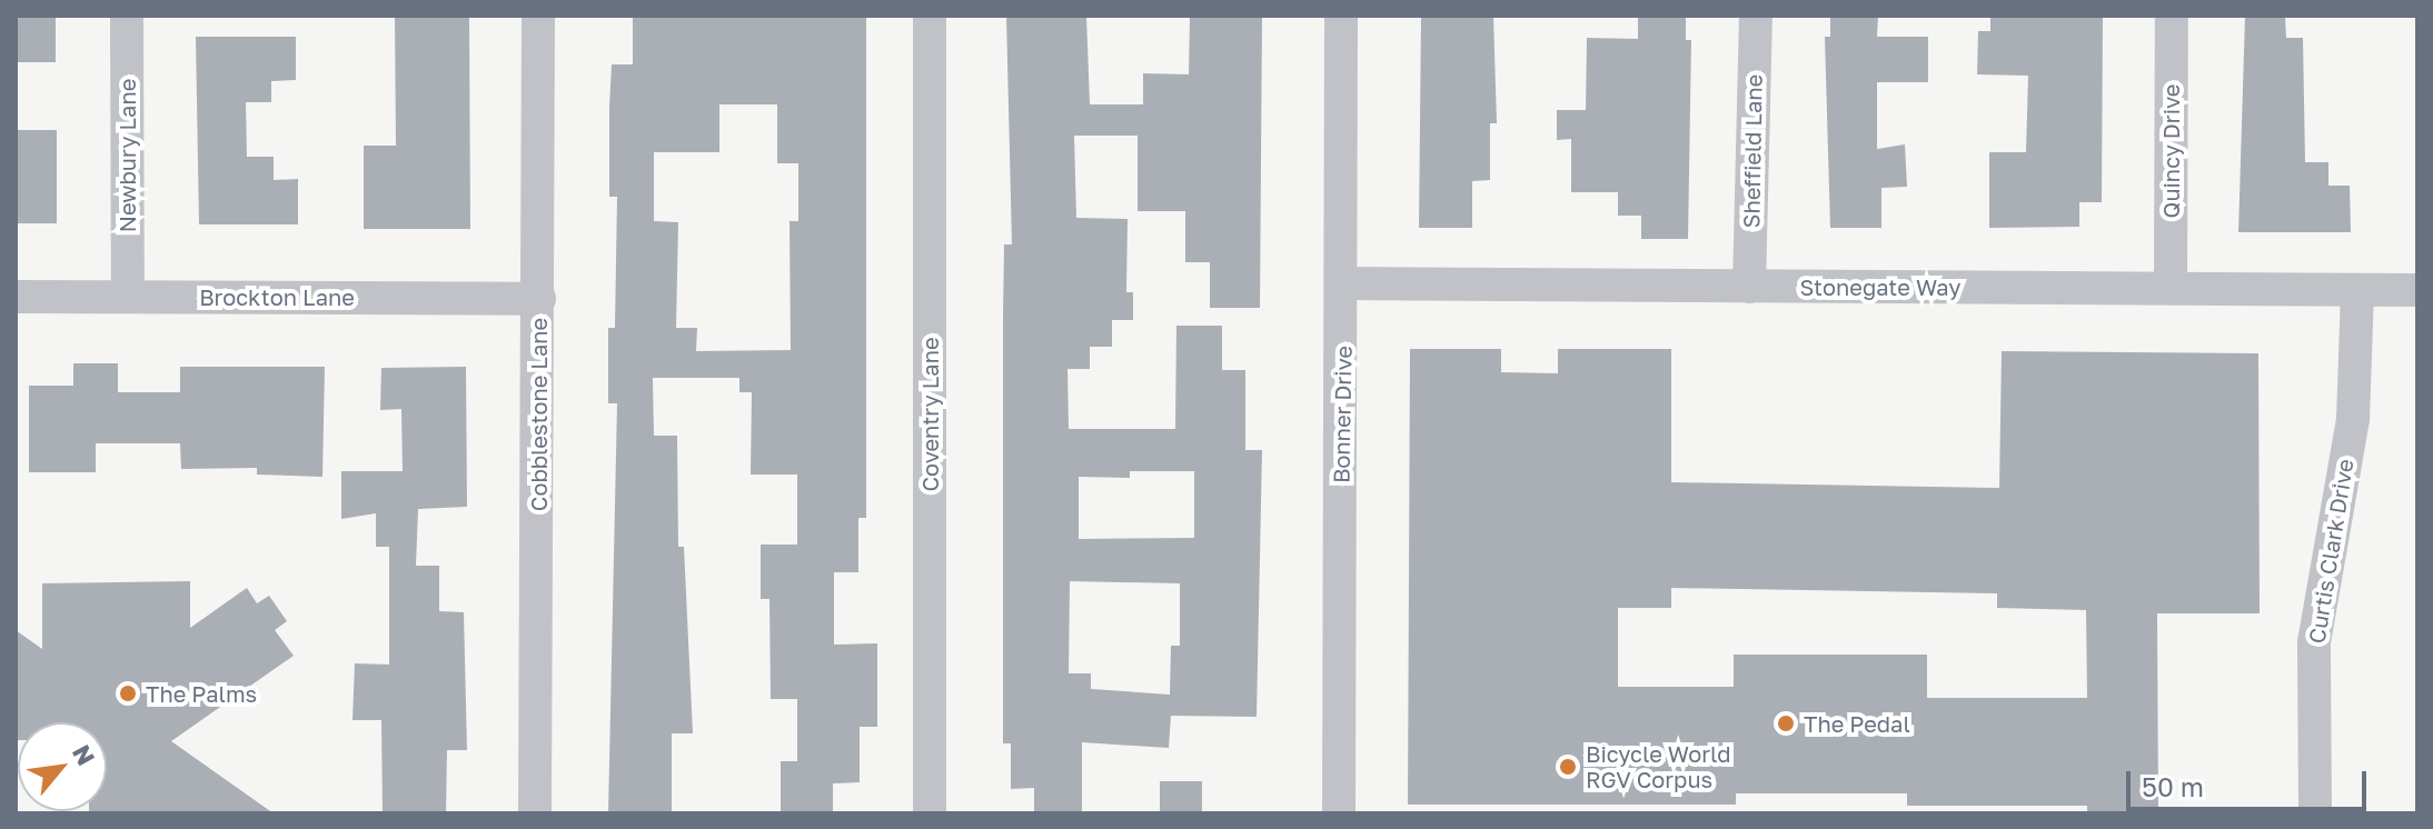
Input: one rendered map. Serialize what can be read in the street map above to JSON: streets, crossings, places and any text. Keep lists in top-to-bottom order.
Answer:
{
  "streets": {
    "street": [
      "Sheffield Lane",
      "Quincy Drive",
      "Newbury Lane",
      "Stonegate Way",
      "Brockton Lane",
      "Cobblestone Lane",
      "Coventry Lane",
      "Bonner Drive",
      "Curtis Clark Drive"
    ]
  },
  "crossings": [
    ["Sheffield Lane", "Stonegate Way"],
    ["Quincy Drive", "Stonegate Way"],
    ["Newbury Lane", "Brockton Lane"],
    ["Stonegate Way", "Bonner Drive"],
    ["Stonegate Way", "Curtis Clark Drive"],
    ["Brockton Lane", "Cobblestone Lane"]
  ],
  "places": ["The Palms", "The Pedal", "Bicycle World RGV Corpus"],
  "scale_bar": "50 m",
  "north": "top right"
}
